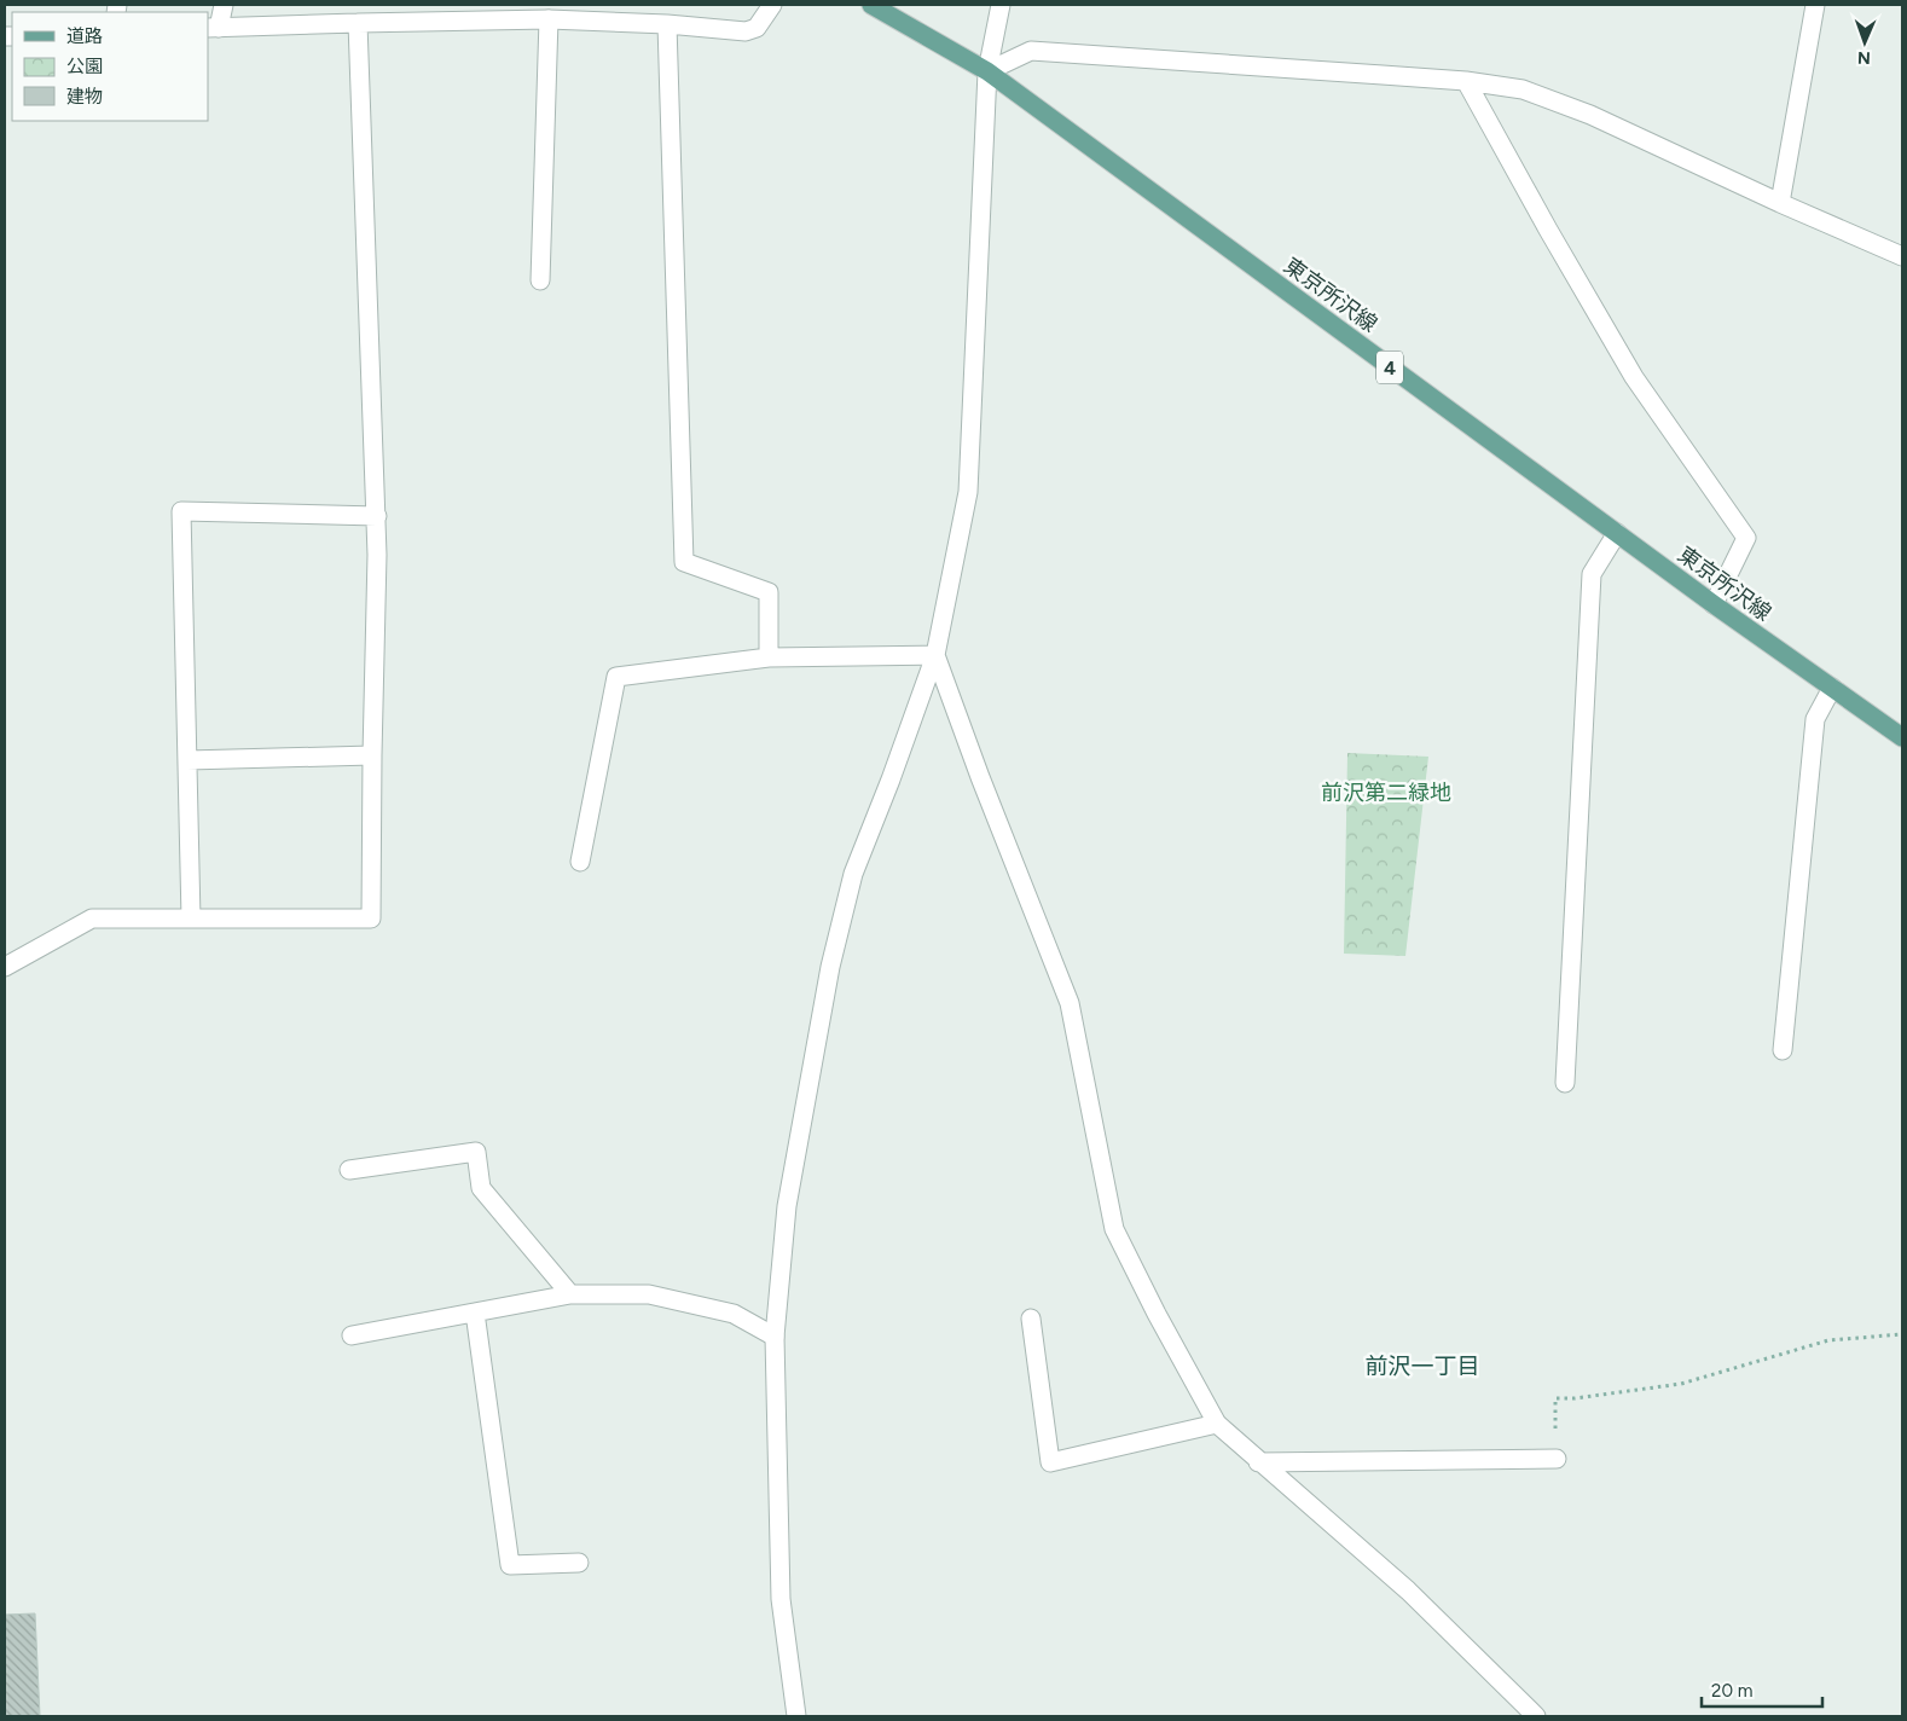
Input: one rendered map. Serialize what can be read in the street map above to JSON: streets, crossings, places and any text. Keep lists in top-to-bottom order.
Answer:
{
  "streets": {
    "main road": ["東京所沢線", "4"]
  },
  "districts": ["前沢一丁目"],
  "parks": ["前沢第二緑地"],
  "legend": ["道路", "公園", "建物"],
  "scale_bar": "20 m",
  "north": "bottom"
}
